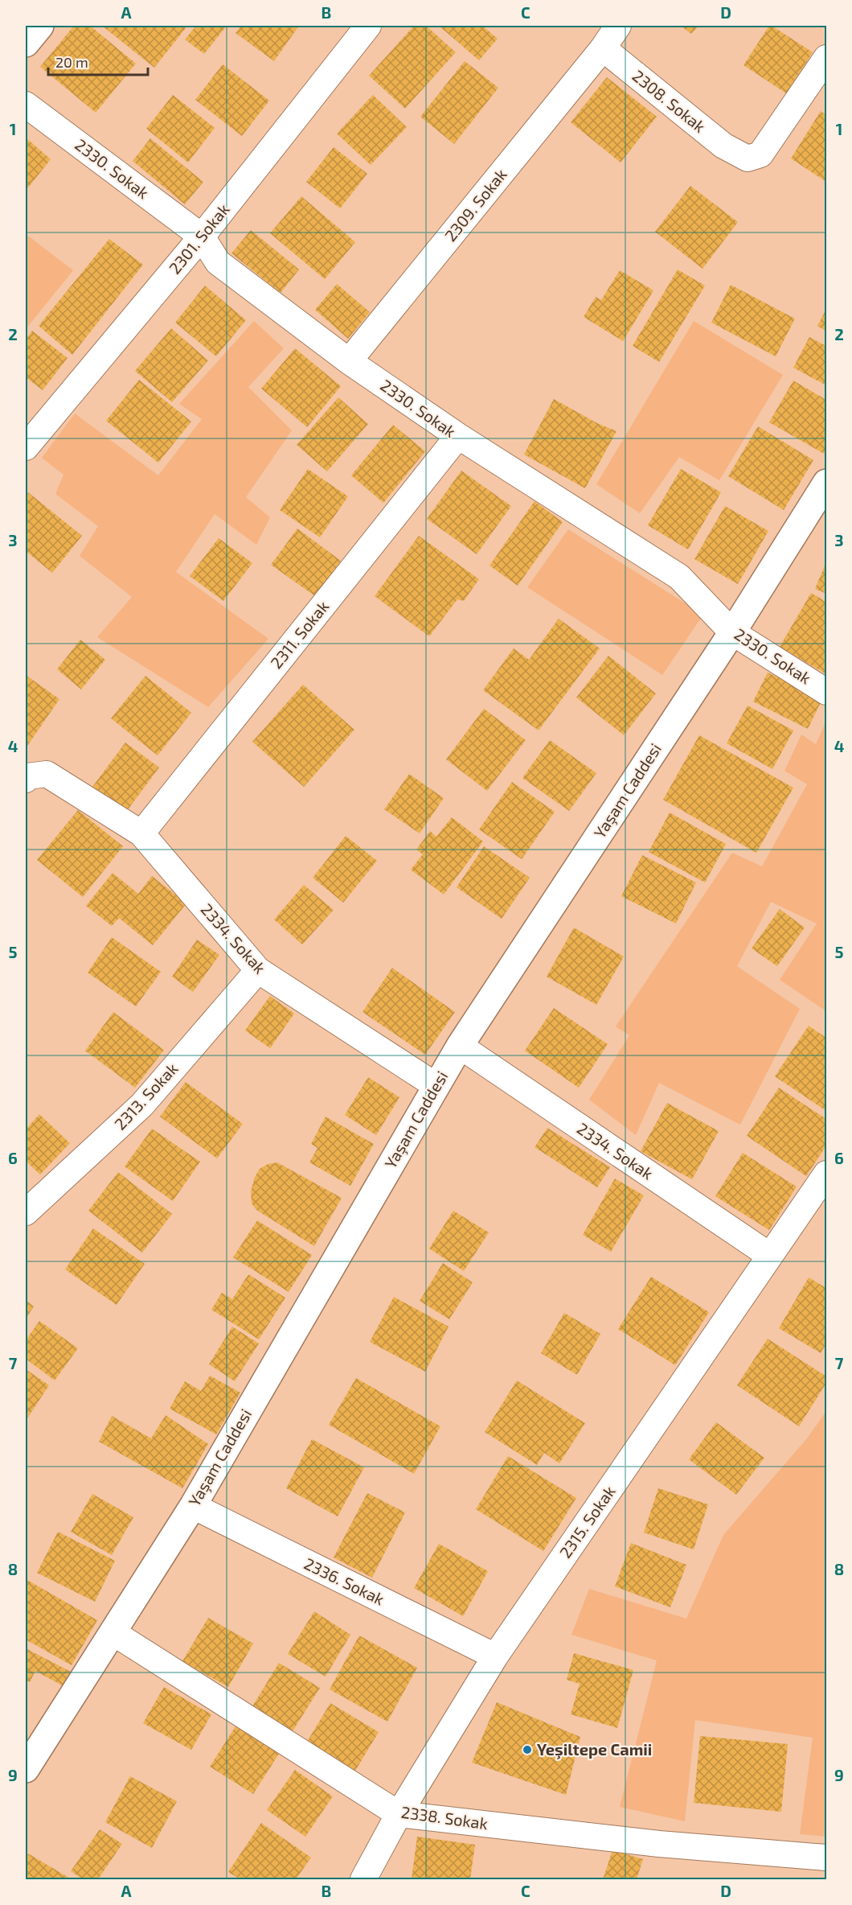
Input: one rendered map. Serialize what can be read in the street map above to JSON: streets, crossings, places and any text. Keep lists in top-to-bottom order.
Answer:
{
  "streets": {
    "street": [
      "2308. Sokak",
      "2330. Sokak",
      "2309. Sokak",
      "2301. Sokak",
      "2311. Sokak",
      "Yaşam Caddesi",
      "2334. Sokak",
      "2313. Sokak",
      "2315. Sokak",
      "2336. Sokak",
      "2338. Sokak"
    ]
  },
  "crossings": [
    ["2308. Sokak", "2309. Sokak"],
    ["2330. Sokak", "2309. Sokak"],
    ["2330. Sokak", "2301. Sokak"],
    ["2330. Sokak", "2311. Sokak"],
    ["2330. Sokak", "Yaşam Caddesi"],
    ["2311. Sokak", "2334. Sokak"],
    ["Yaşam Caddesi", "2334. Sokak"],
    ["Yaşam Caddesi", "2336. Sokak"],
    ["Yaşam Caddesi", "2338. Sokak"],
    ["2334. Sokak", "2313. Sokak"],
    ["2334. Sokak", "2315. Sokak"],
    ["2315. Sokak", "2336. Sokak"],
    ["2315. Sokak", "2338. Sokak"]
  ],
  "places": ["Yeşiltepe Camii"],
  "scale_bar": "20 m",
  "grid": {
    "columns": [
      "A",
      "B",
      "C",
      "D"
    ],
    "rows": [
      "1",
      "2",
      "3",
      "4",
      "5",
      "6",
      "7",
      "8",
      "9"
    ]
  }
}
